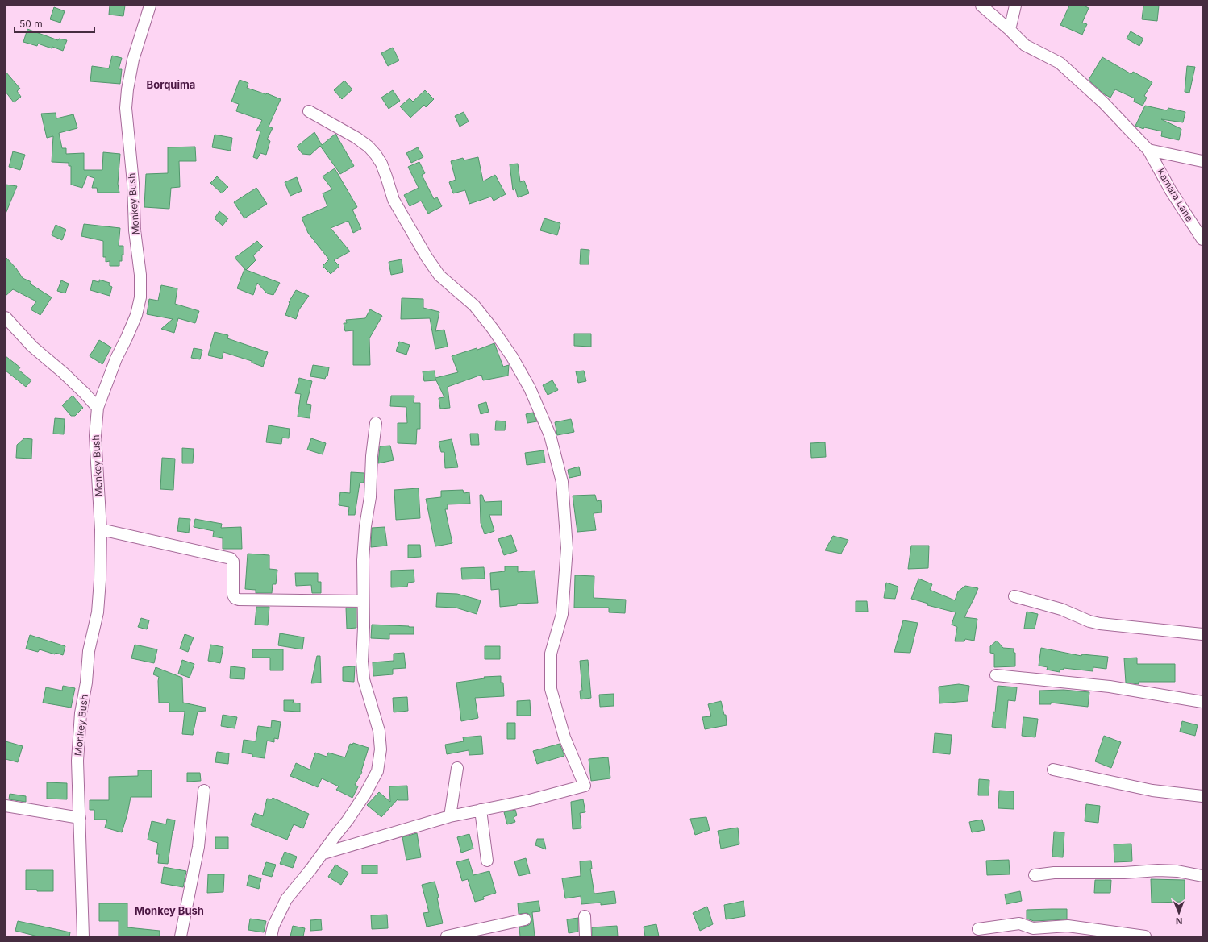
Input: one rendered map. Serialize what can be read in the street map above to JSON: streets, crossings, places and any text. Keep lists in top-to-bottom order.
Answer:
{
  "streets": {
    "street": ["Kamara Lane", "Monkey Bush"]
  },
  "districts": ["Borquima", "Monkey Bush"],
  "scale_bar": "50 m",
  "north": "bottom"
}
